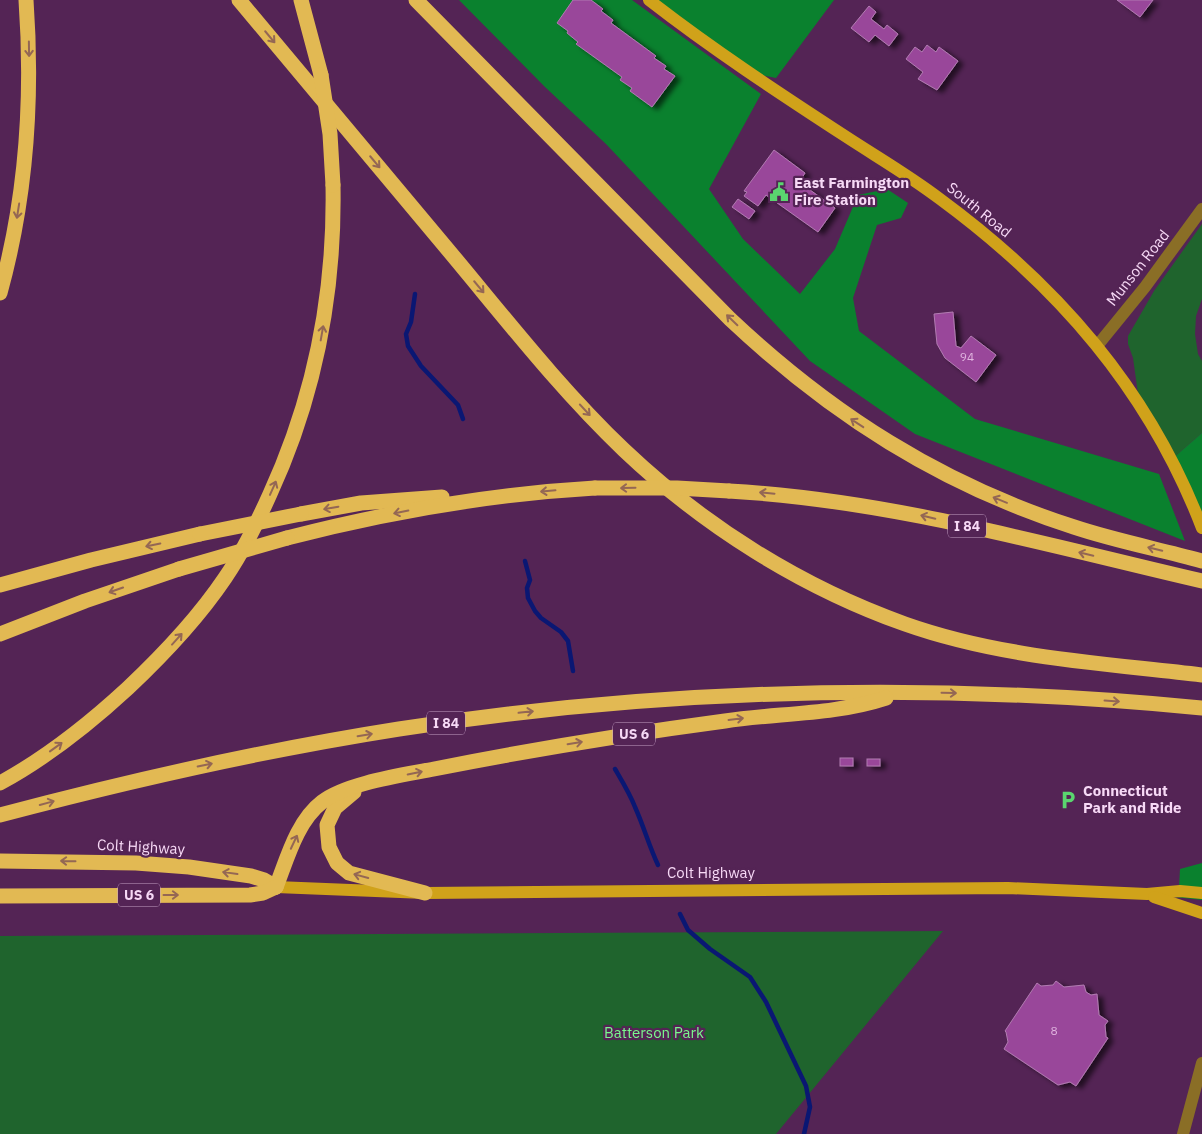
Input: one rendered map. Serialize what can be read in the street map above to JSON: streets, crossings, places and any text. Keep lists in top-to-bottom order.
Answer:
{
  "streets": {
    "highway": ["I 84", "US 6", "Colt Highway"],
    "main road": ["South Road"],
    "street": ["Munson Road"]
  },
  "crossings": [
    ["South Road", "Munson Road"],
    ["I 84", "US 6"],
    ["US 6", "Colt Highway"]
  ],
  "parks": ["Batterson Park"],
  "places": {
    "public building": ["East Farmington Fire Station"],
    "parking": ["Connecticut Park and Ride"]
  },
  "house_numbers": ["94", "8"]
}
